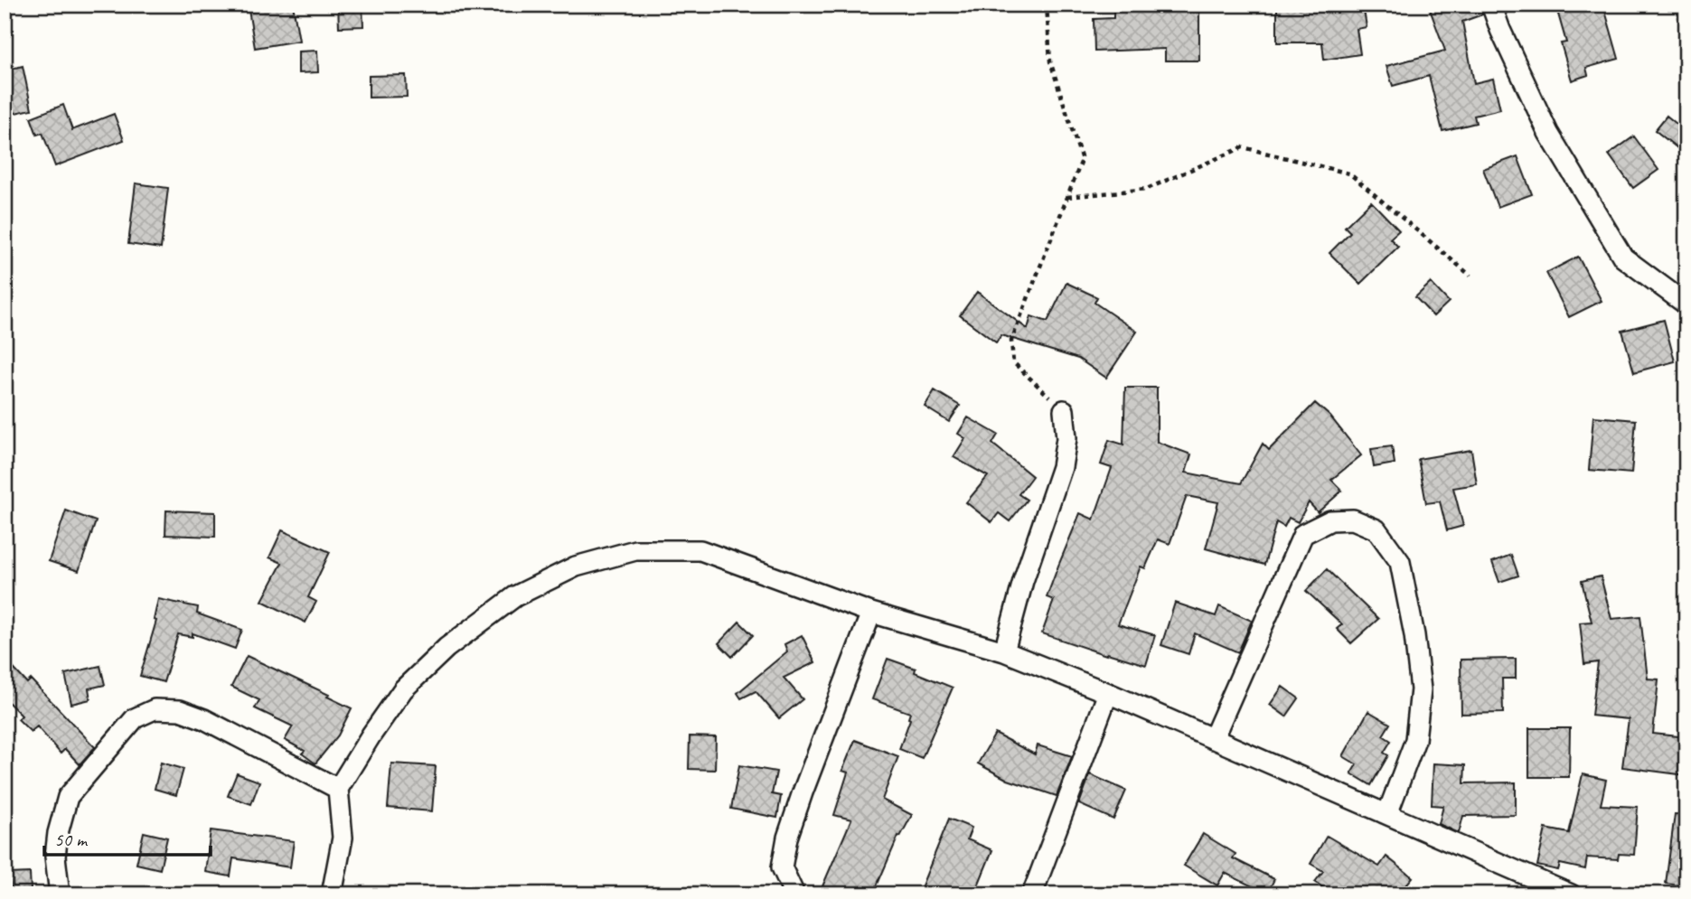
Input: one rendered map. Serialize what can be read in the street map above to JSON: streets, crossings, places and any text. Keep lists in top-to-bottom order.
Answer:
{
  "scale_bar": "50 m"
}
